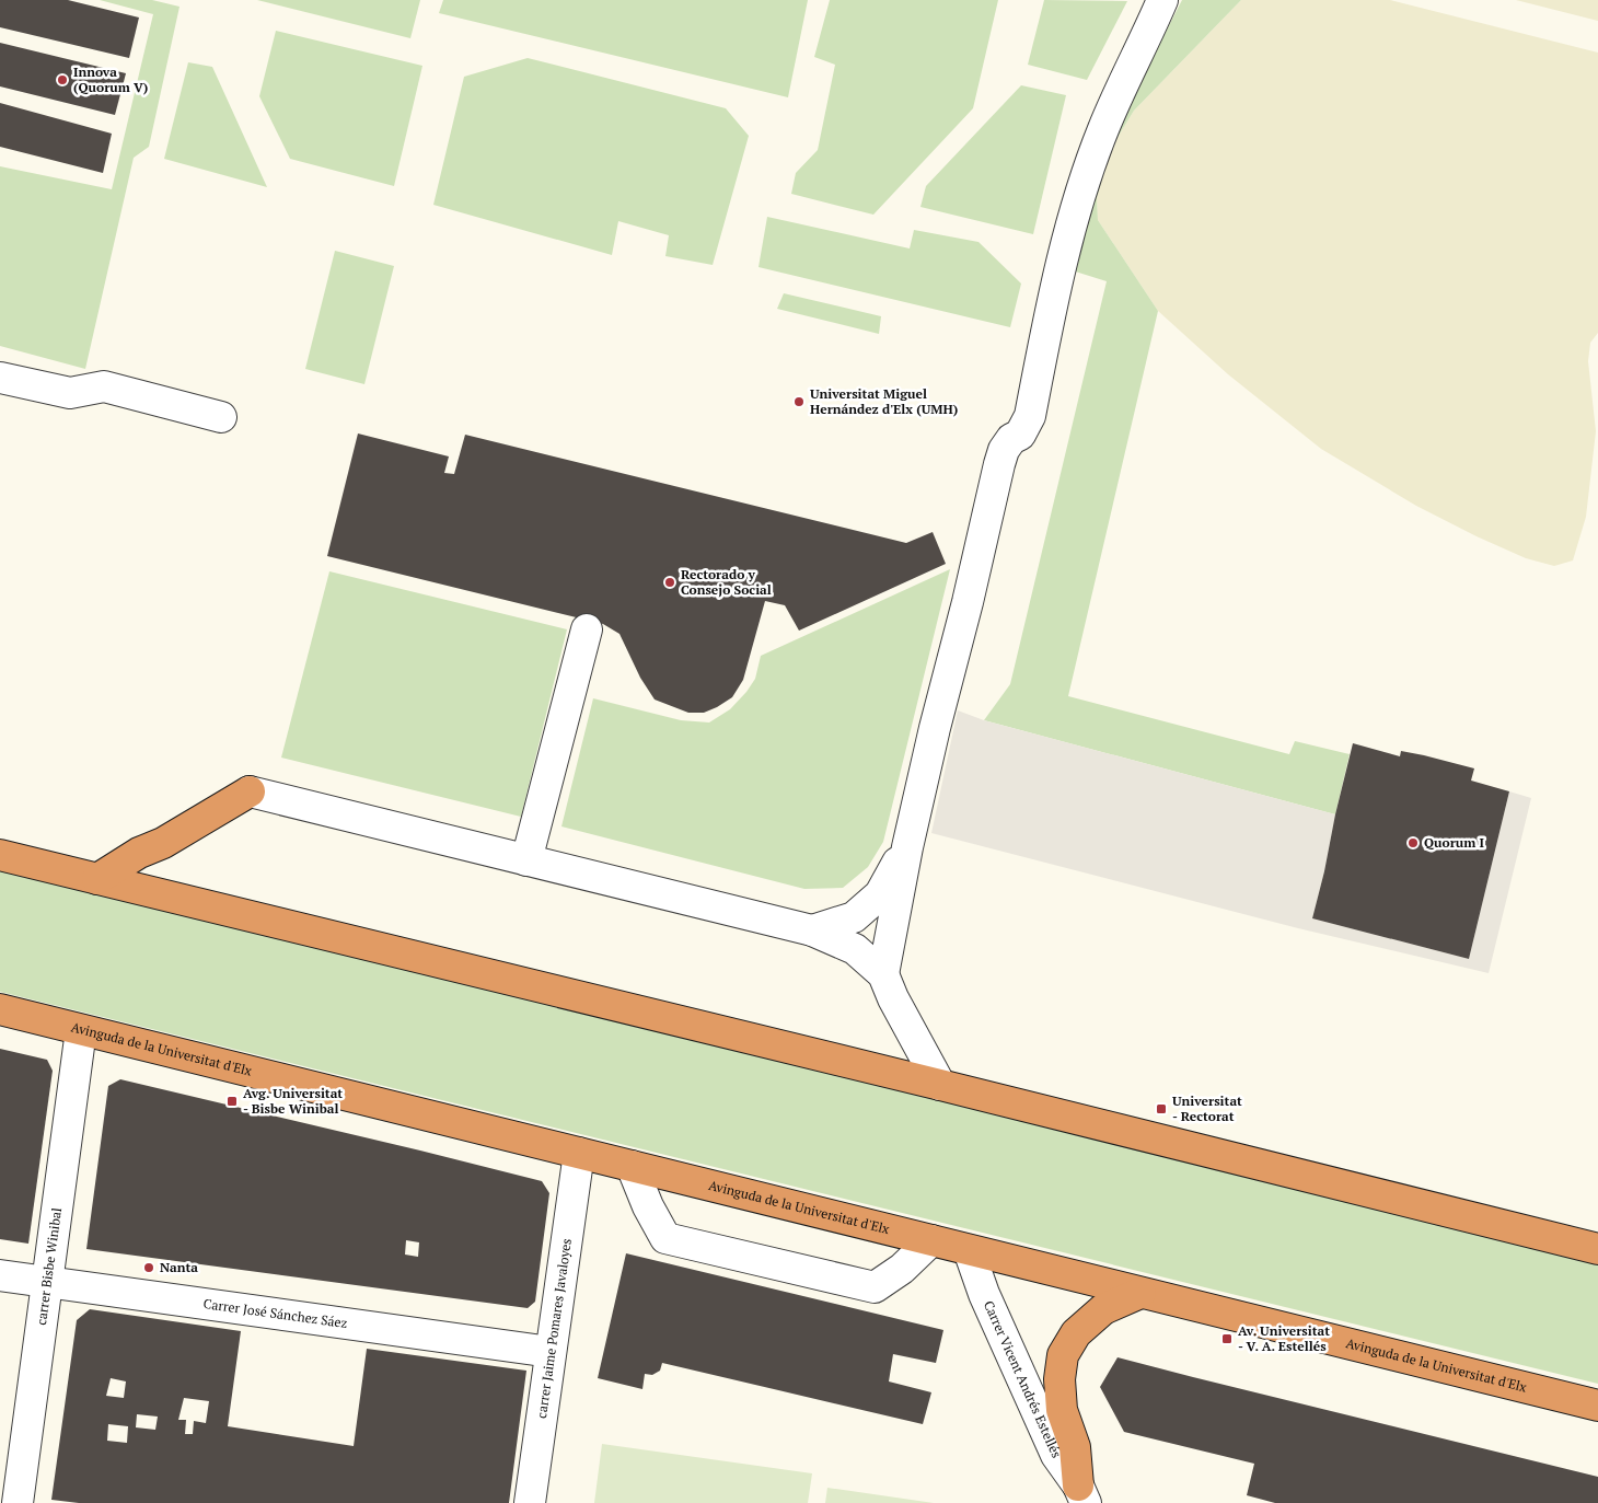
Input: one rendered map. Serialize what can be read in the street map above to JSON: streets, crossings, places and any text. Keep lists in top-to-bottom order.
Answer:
{
  "streets": {
    "highway": ["Avinguda de la Universitat d'Elx"],
    "street": [
      "carrer Bisbe Winibal",
      "Carrer José Sánchez Sáez",
      "carrer Jaime Pomares Javaloyes",
      "Carrer Vicent Andrés Estellés"
    ]
  },
  "crossings": [
    ["Avinguda de la Universitat d'Elx", "carrer Bisbe Winibal"],
    ["Avinguda de la Universitat d'Elx", "carrer Jaime Pomares Javaloyes"],
    ["Avinguda de la Universitat d'Elx", "Carrer Vicent Andrés Estellés"],
    ["carrer Bisbe Winibal", "Carrer José Sánchez Sáez"],
    ["Carrer José Sánchez Sáez", "carrer Jaime Pomares Javaloyes"]
  ],
  "places": {
    "other": [
      "Innova (Quorum V)",
      "Universitat Miguel Hernández d'Elx (UMH)",
      "Rectorado y Consejo Social",
      "Quorum I",
      "Nanta"
    ],
    "transit": ["Avg. Universitat - Bisbe Winibal", "Universitat - Rectorat", "Av. Universitat - V. A. Estellés"]
  }
}
